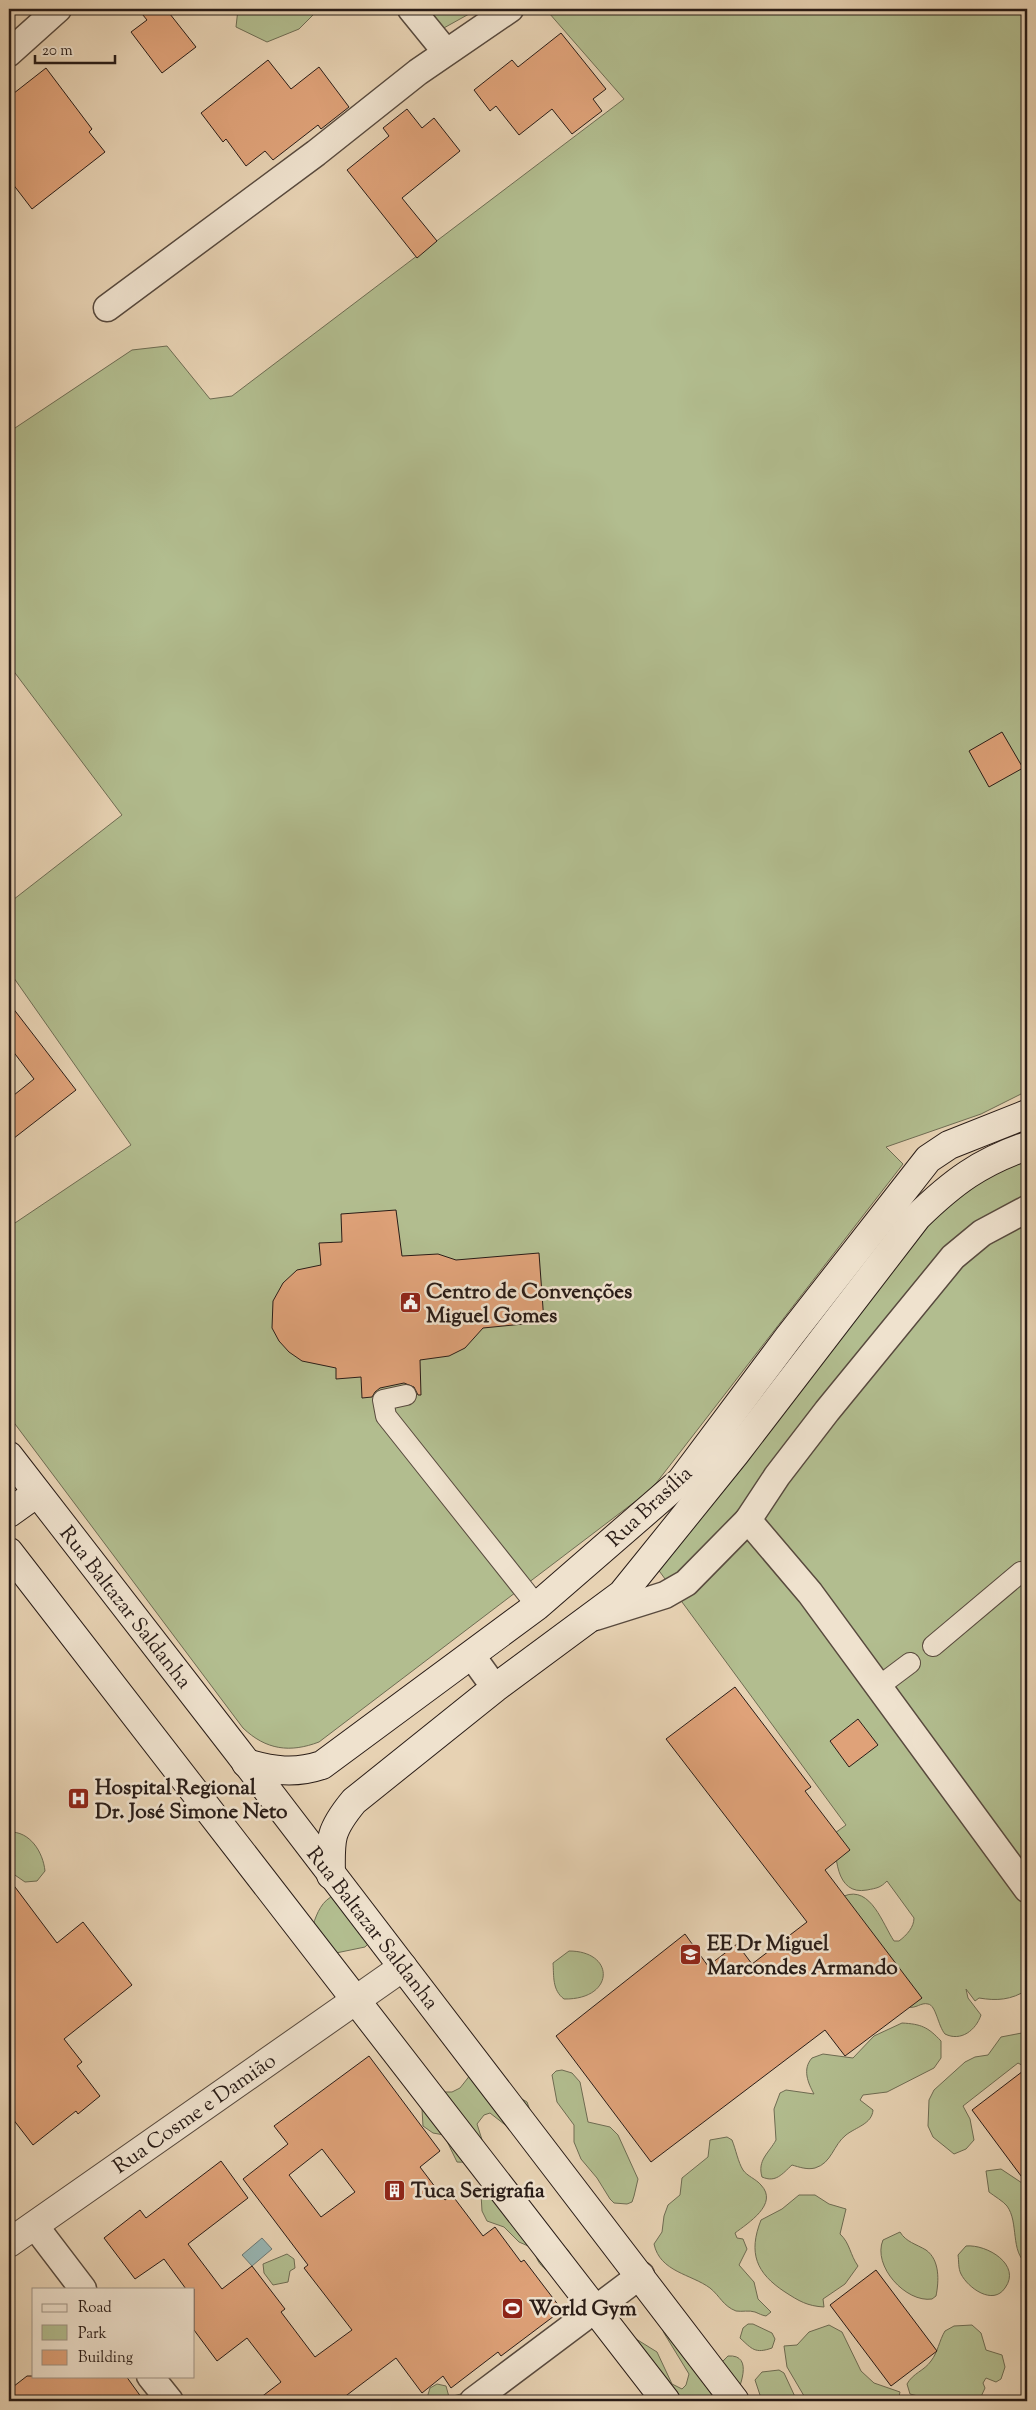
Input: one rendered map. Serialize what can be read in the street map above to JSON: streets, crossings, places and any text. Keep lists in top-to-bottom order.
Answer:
{
  "streets": {
    "main road": ["Rua Brasília", "Rua Baltazar Saldanha", "Rua Cosme e Damião"]
  },
  "crossings": [
    ["Rua Brasília", "Rua Baltazar Saldanha"],
    ["Rua Baltazar Saldanha", "Rua Cosme e Damião"]
  ],
  "places": {
    "public building": ["Centro de Convenções Miguel Gomes"],
    "hospital": ["Hospital Regional Dr. José Simone Neto"],
    "school or university": ["EE Dr Miguel Marcondes Armando"],
    "building": ["Tuca Serigrafia"],
    "sports": ["World Gym"]
  },
  "legend": ["Road", "Park", "Building"],
  "scale_bar": "20 m"
}
